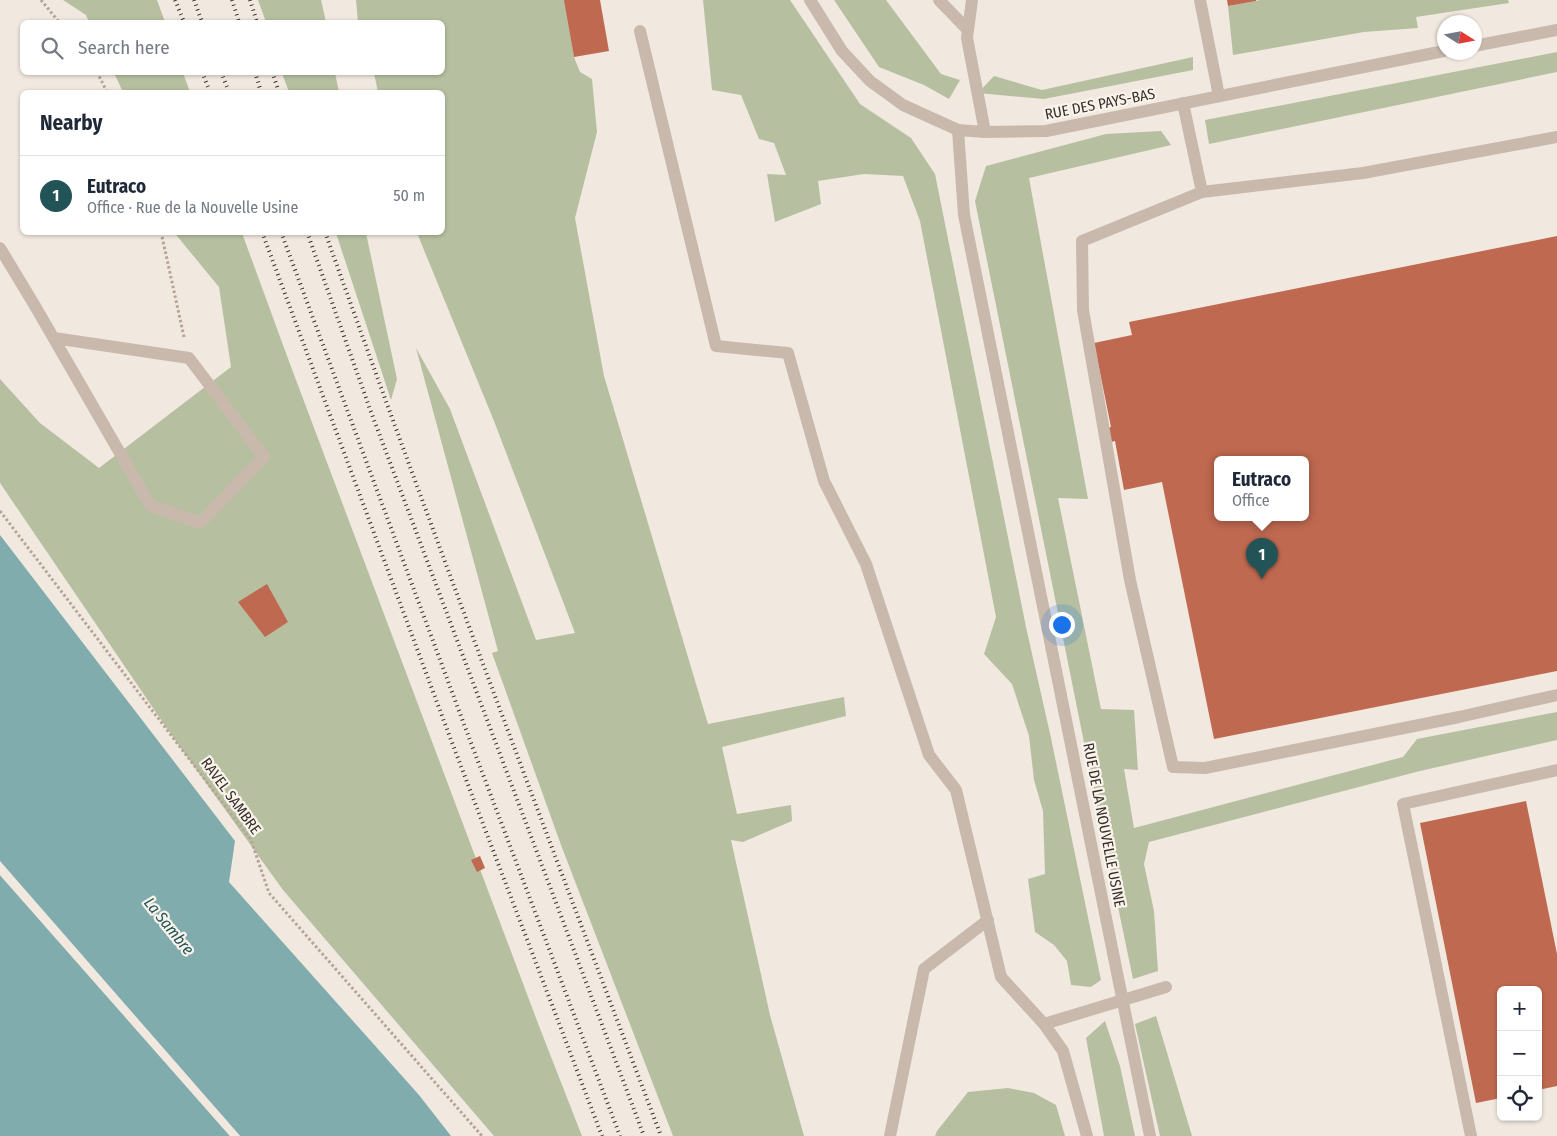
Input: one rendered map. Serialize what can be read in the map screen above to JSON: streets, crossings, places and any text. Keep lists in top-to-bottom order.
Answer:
{
  "streets": {
    "street": ["RUE DES PAYS-BAS", "RUE DE LA NOUVELLE USINE"],
    "path": ["RAVEL SAMBRE"]
  },
  "crossings": [
    ["RUE DES PAYS-BAS", "RUE DE LA NOUVELLE USINE"]
  ],
  "water": ["La Sambre"],
  "north": "right",
  "page": {
    "search": "Search here",
    "heading": "Nearby",
    "list": [
      {
        "mark": "1",
        "name": "Eutraco",
        "note": "Office · Rue de la Nouvelle Usine",
        "value": "50 m"
      }
    ],
    "popup": ["Eutraco", "Office"],
    "pins": "1",
    "map_buttons": ["+", "−"]
  }
}
